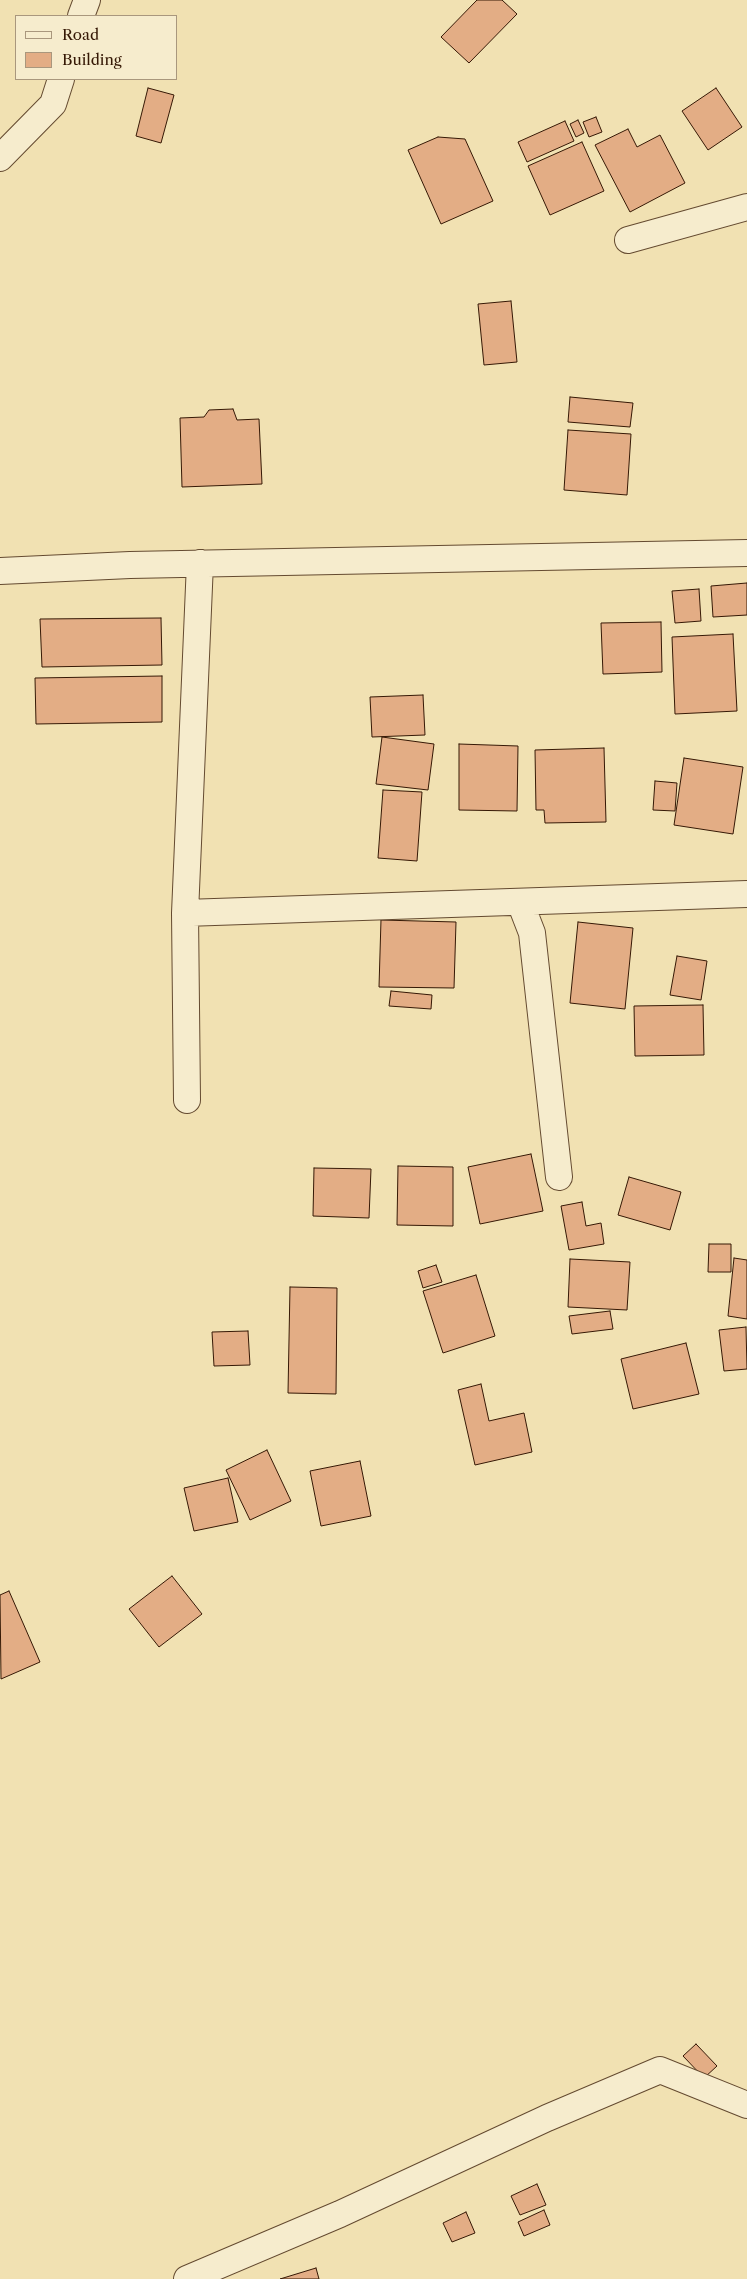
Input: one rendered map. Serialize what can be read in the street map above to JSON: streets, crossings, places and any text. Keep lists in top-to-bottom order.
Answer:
{
  "legend": ["Road", "Building"]
}
